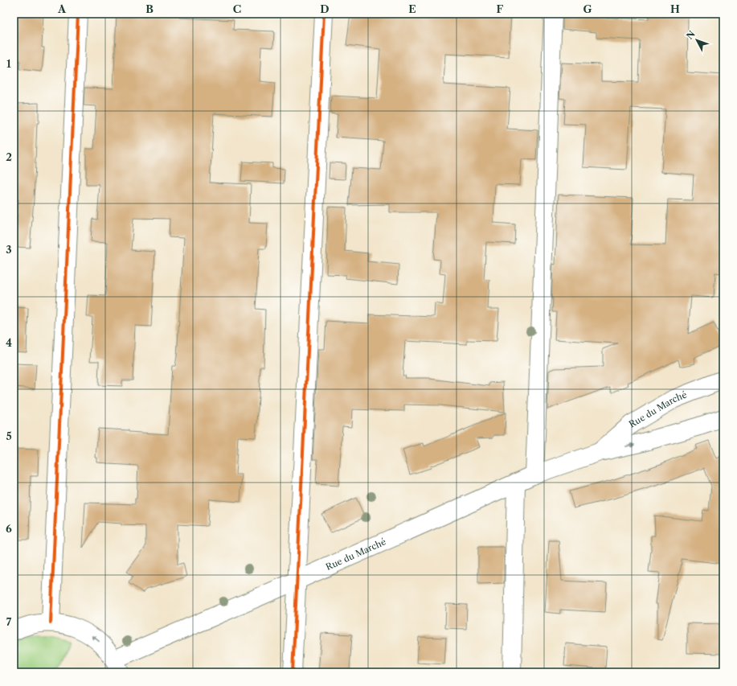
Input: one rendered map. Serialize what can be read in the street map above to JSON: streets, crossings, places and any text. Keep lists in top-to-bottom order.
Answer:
{
  "streets": {
    "street": ["Rue du Marché"]
  },
  "north": "top left",
  "grid": {
    "columns": [
      "A",
      "B",
      "C",
      "D",
      "E",
      "F",
      "G",
      "H"
    ],
    "rows": [
      "1",
      "2",
      "3",
      "4",
      "5",
      "6",
      "7"
    ]
  }
}
